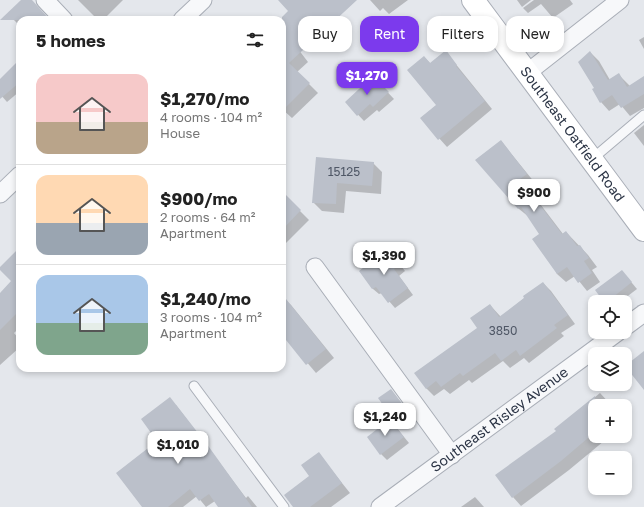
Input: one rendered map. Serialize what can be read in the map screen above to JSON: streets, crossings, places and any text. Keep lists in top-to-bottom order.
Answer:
{
  "streets": {
    "main road": ["Southeast Oatfield Road"],
    "street": ["Southeast Risley Avenue"]
  },
  "house_numbers": ["15125", "3850"],
  "page": {
    "chip": [
      "Buy",
      "Rent",
      "Filters",
      "New"
    ],
    "heading": "5 homes",
    "price": [
      "$1,270",
      "$900",
      "$1,390",
      "$1,240",
      "$1,010"
    ],
    "list": [
      {
        "name": "$1,270/mo",
        "note": "4 rooms · 104 m² · House"
      },
      {
        "name": "$900/mo",
        "note": "2 rooms · 64 m² · Apartment"
      },
      {
        "name": "$1,240/mo",
        "note": "3 rooms · 104 m² · Apartment"
      }
    ],
    "map_buttons": ["+", "−"]
  }
}
